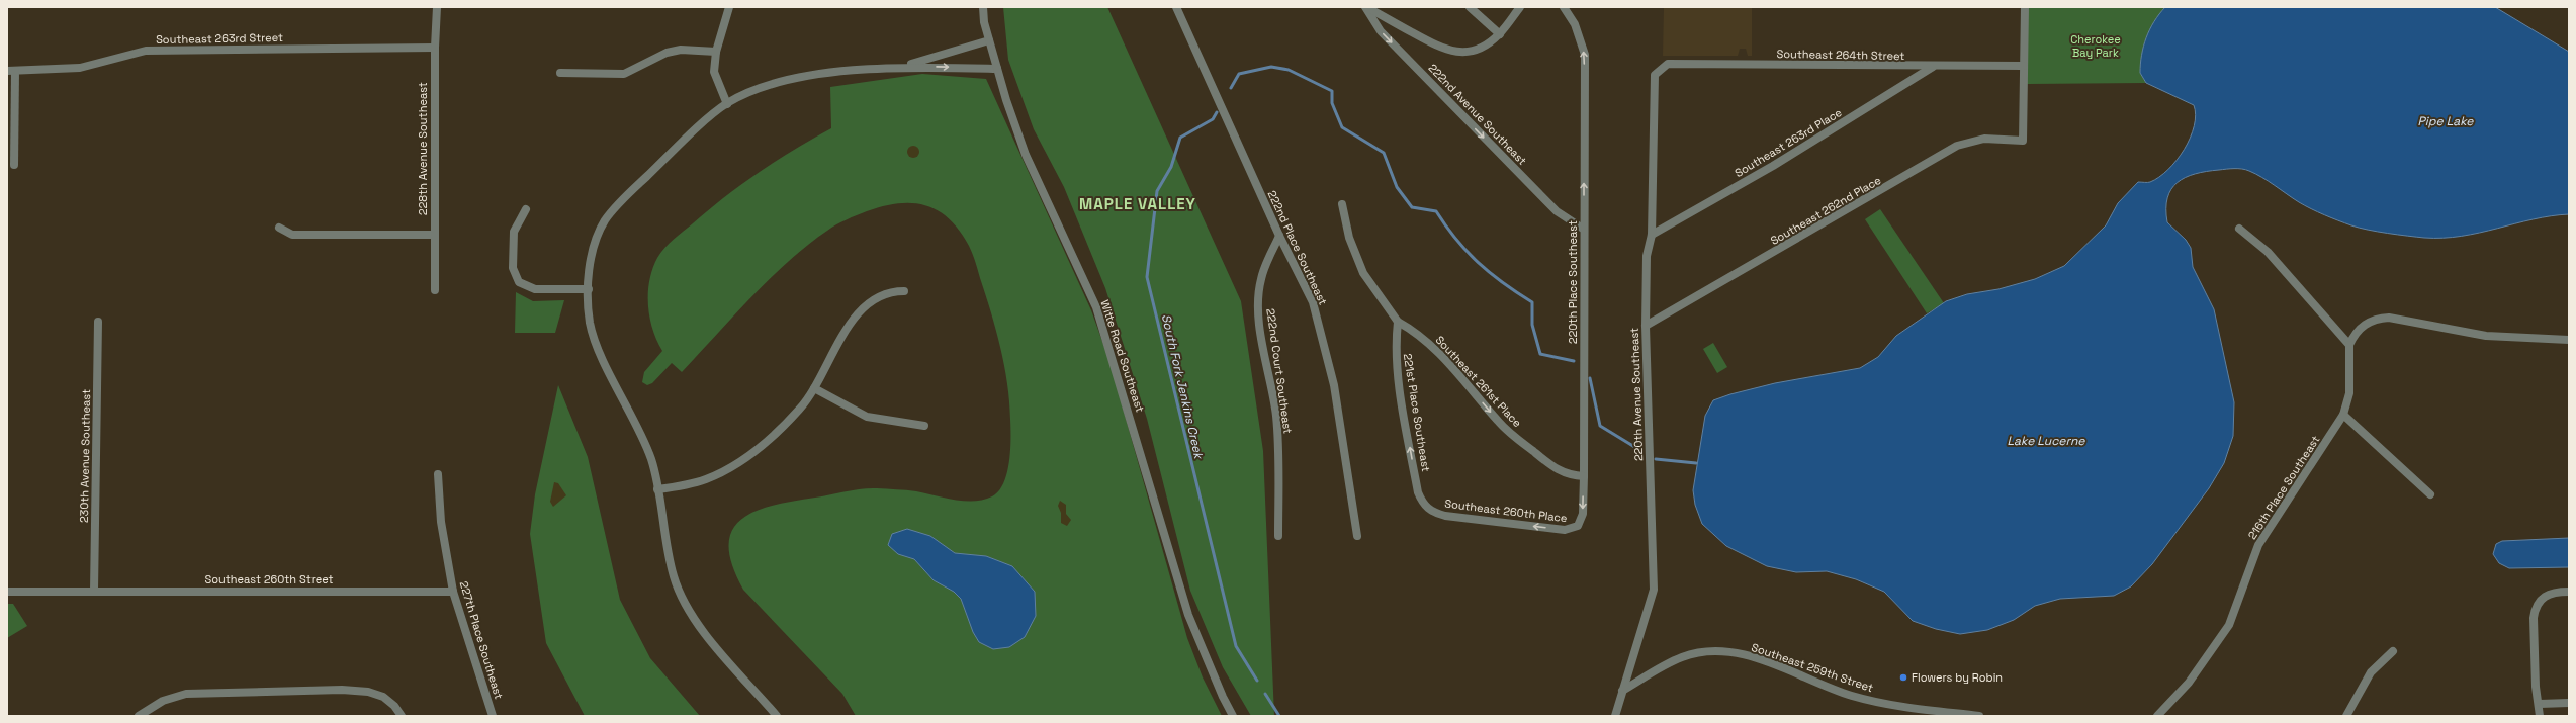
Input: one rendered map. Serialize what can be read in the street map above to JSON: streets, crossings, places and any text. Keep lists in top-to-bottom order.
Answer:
{
  "streets": {
    "street": [
      "Southeast 263rd Street",
      "Southeast 264th Street",
      "222nd Avenue Southeast",
      "Southeast 263rd Place",
      "228th Avenue Southeast",
      "Southeast 262nd Place",
      "222nd Place Southeast",
      "220th Place Southeast",
      "Witte Road Southeast",
      "222nd Court Southeast",
      "Southeast 261st Place",
      "220th Avenue Southeast",
      "221st Place Southeast",
      "230th Avenue Southeast",
      "216th Place Southeast",
      "Southeast 260th Place",
      "Southeast 260th Street",
      "227th Place Southeast",
      "Southeast 259th Street"
    ]
  },
  "crossings": [
    ["Southeast 263rd Street", "228th Avenue Southeast"],
    ["Southeast 264th Street", "Southeast 263rd Place"],
    ["Southeast 264th Street", "Southeast 262nd Place"],
    ["Southeast 264th Street", "220th Avenue Southeast"],
    ["222nd Avenue Southeast", "220th Place Southeast"],
    ["Southeast 263rd Place", "220th Avenue Southeast"],
    ["Southeast 262nd Place", "220th Avenue Southeast"],
    ["222nd Place Southeast", "222nd Court Southeast"],
    ["220th Place Southeast", "Southeast 261st Place"],
    ["220th Place Southeast", "Southeast 260th Place"],
    ["Southeast 261st Place", "221st Place Southeast"],
    ["220th Avenue Southeast", "Southeast 259th Street"],
    ["221st Place Southeast", "Southeast 260th Place"],
    ["230th Avenue Southeast", "Southeast 260th Street"],
    ["Southeast 260th Street", "227th Place Southeast"]
  ],
  "one_way": [
    "222nd Avenue Southeast",
    "Southeast 261st Place",
    "221st Place Southeast",
    "Southeast 260th Place"
  ],
  "districts": ["MAPLE VALLEY"],
  "water": ["Pipe Lake", "South Fork Jenkins Creek", "Lake Lucerne"],
  "parks": ["Cherokee Bay Park"],
  "places": ["Flowers by Robin"]
}
